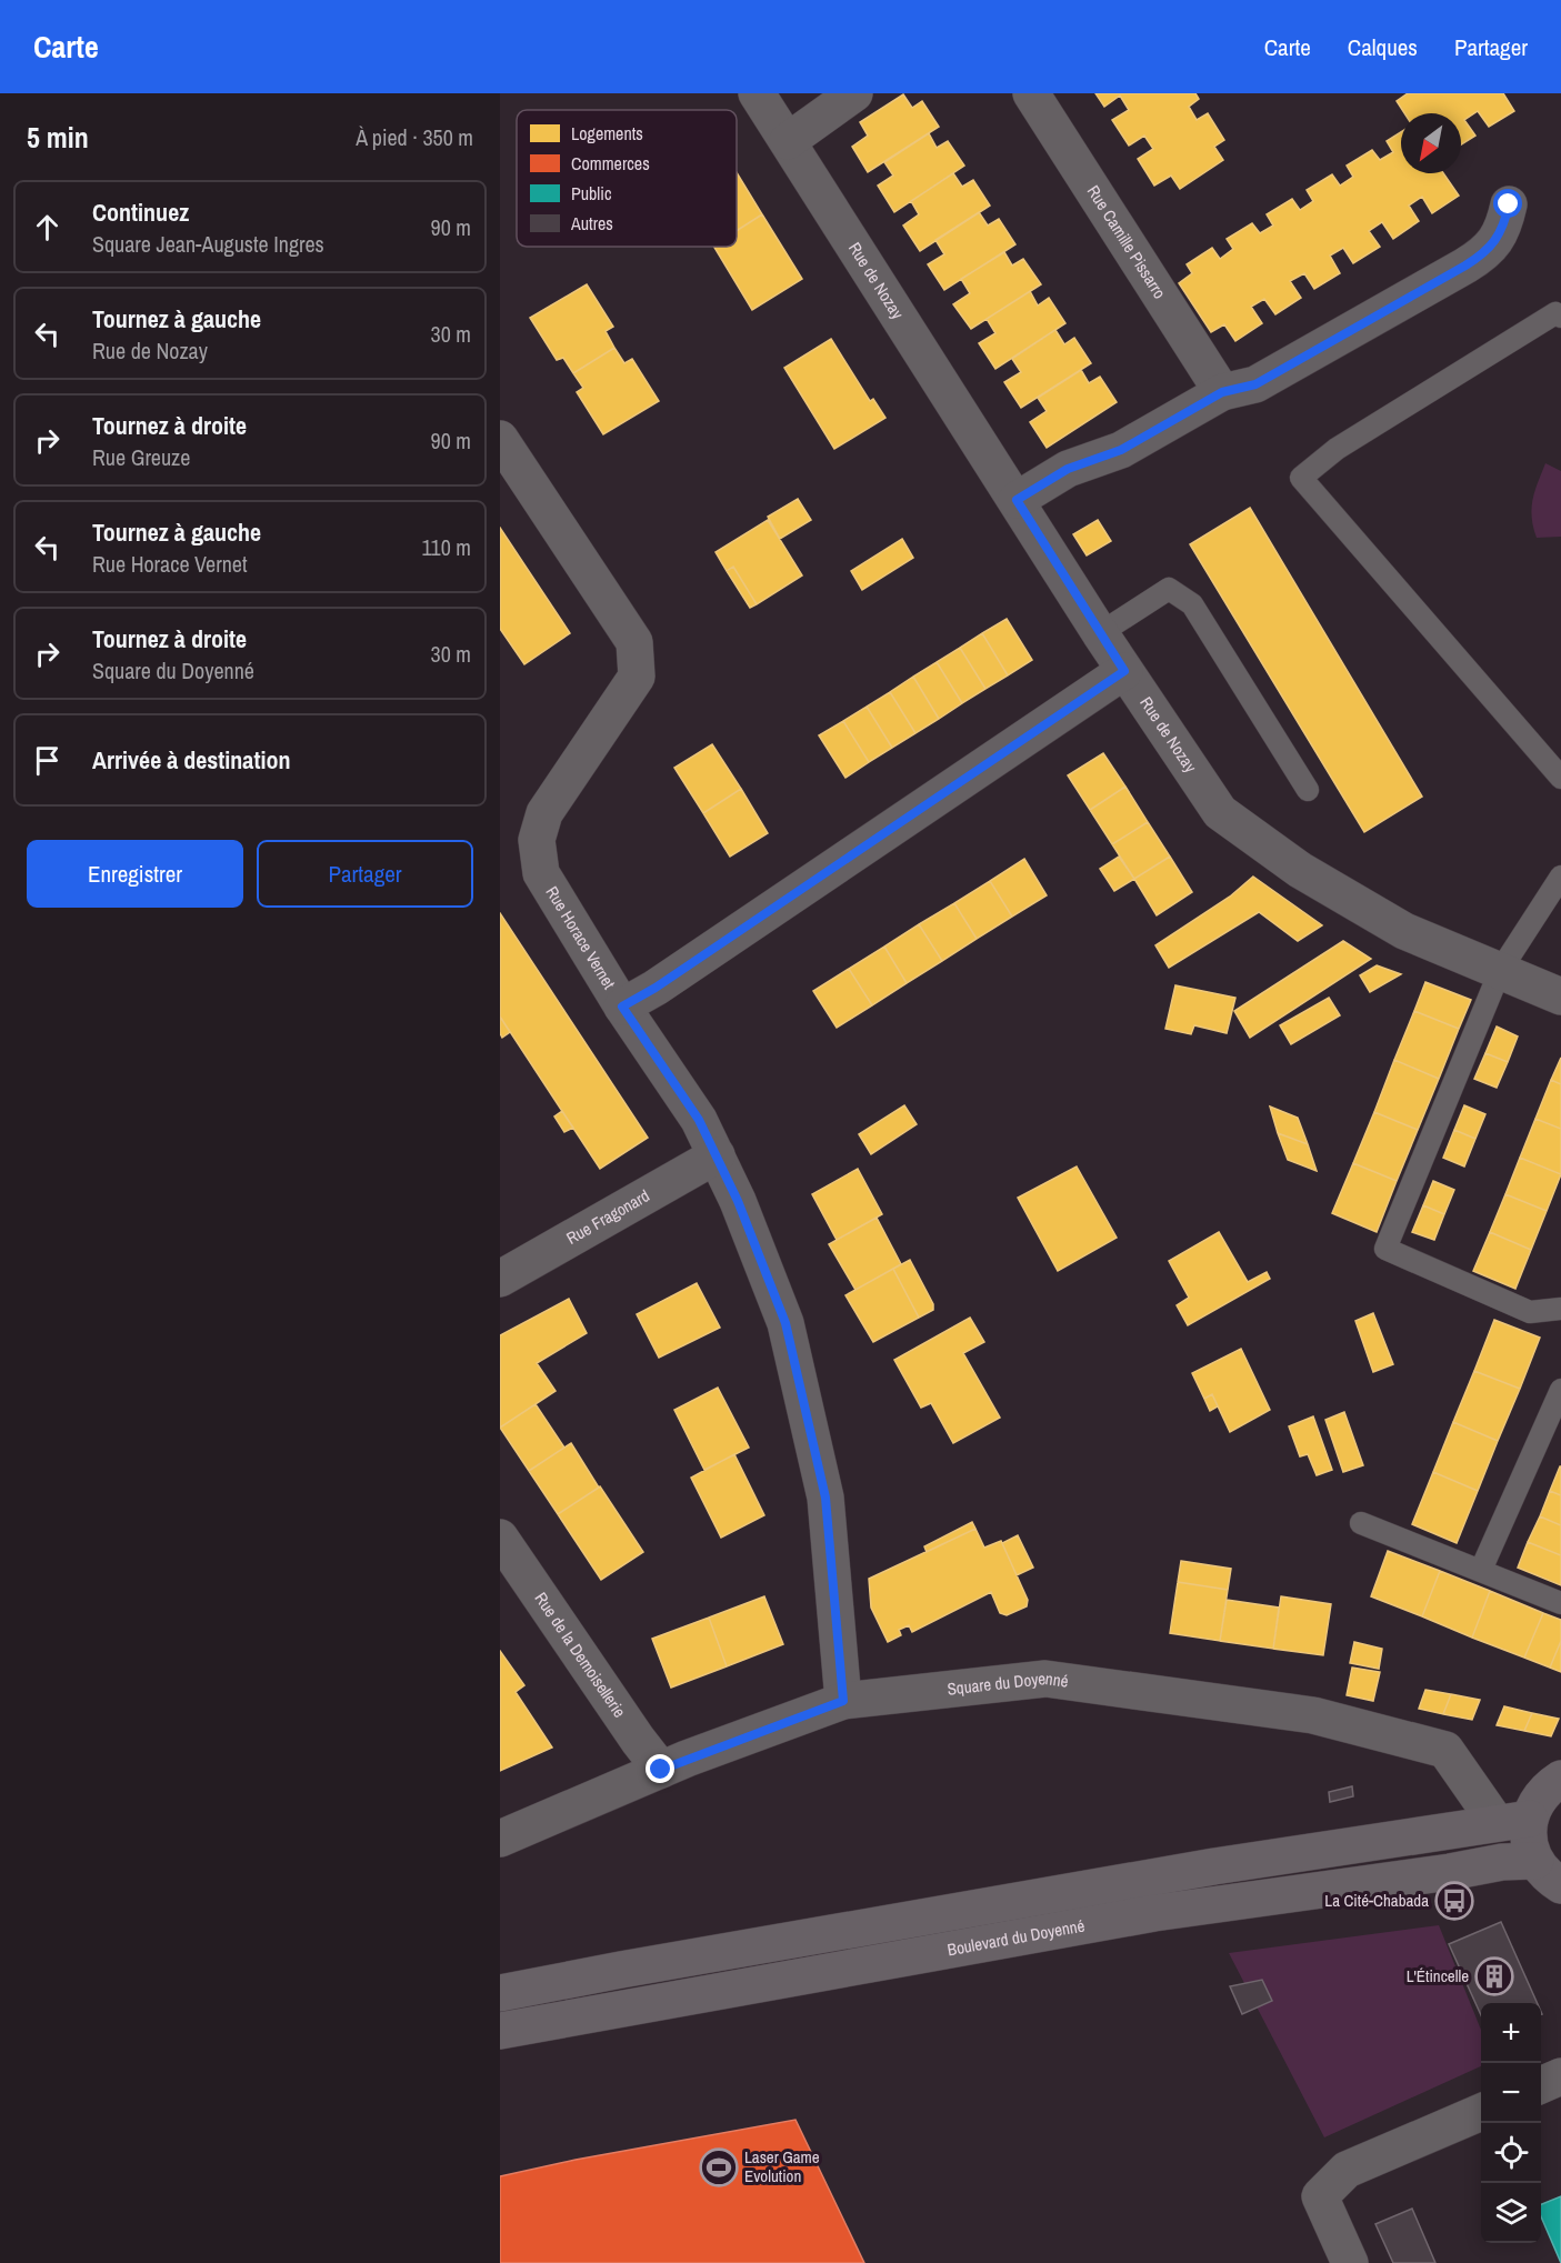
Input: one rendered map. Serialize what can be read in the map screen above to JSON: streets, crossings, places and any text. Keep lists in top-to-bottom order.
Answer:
{
  "streets": {
    "main road": ["Boulevard du Doyenné"],
    "street": [
      "Rue Camille Pissarro",
      "Rue de Nozay",
      "Rue Horace Vernet",
      "Rue Fragonard",
      "Rue de la Demoisellerie",
      "Square du Doyenné"
    ]
  },
  "crossings": [
    ["Rue Horace Vernet", "Rue Fragonard"],
    ["Rue Horace Vernet", "Square du Doyenné"],
    ["Rue de la Demoisellerie", "Square du Doyenné"],
    ["Square du Doyenné", "Boulevard du Doyenné"]
  ],
  "places": {
    "bus stop": ["La Cité-Chabada"],
    "building": ["L'Étincelle"],
    "sports": ["Laser Game Evolution"]
  },
  "legend": [
    "Logements",
    "Commerces",
    "Public",
    "Autres"
  ],
  "north": "bottom left",
  "page": {
    "header": "Carte",
    "nav": ["Carte", "Calques", "Partager"],
    "heading": ["5 min", "À pied · 350 m"],
    "list": [
      ["Continuez", "Square Jean-Auguste Ingres", "90 m"],
      ["Tournez à gauche", "Rue de Nozay", "30 m"],
      ["Tournez à droite", "Rue Greuze", "90 m"],
      ["Tournez à gauche", "Rue Horace Vernet", "110 m"],
      ["Tournez à droite", "Square du Doyenné", "30 m"],
      "Arrivée à destination"
    ],
    "buttons": ["Enregistrer", "Partager"],
    "map_buttons": ["+", "−"]
  }
}
